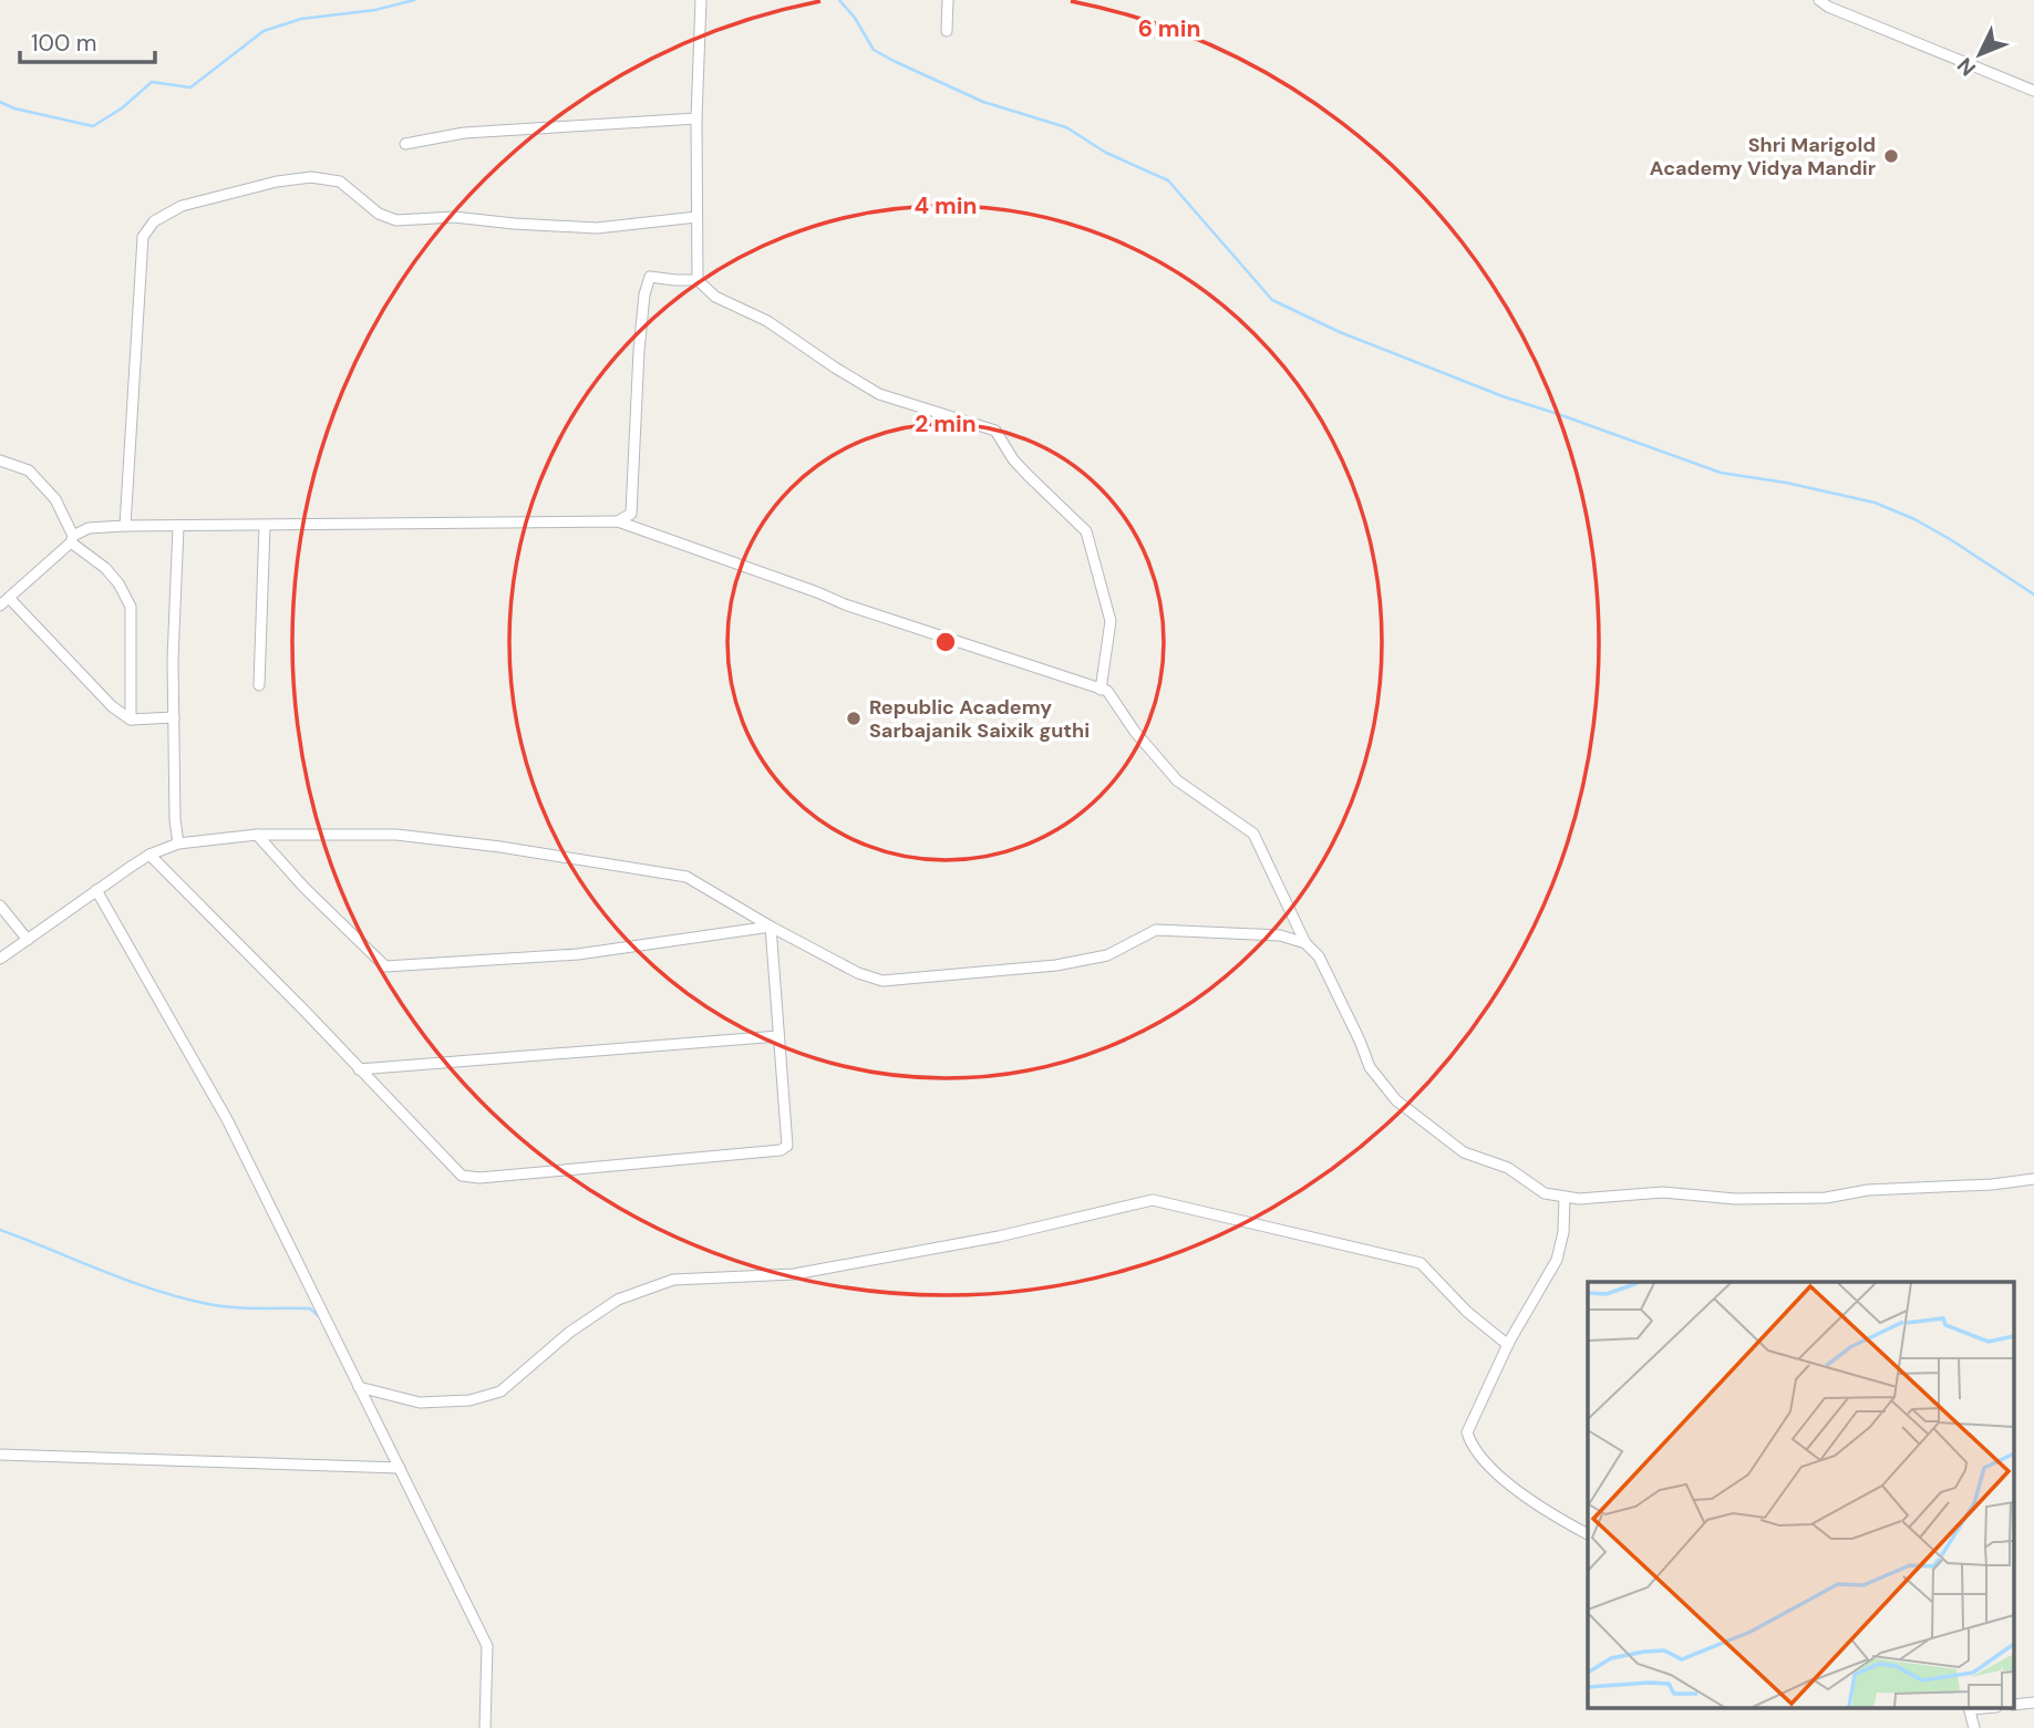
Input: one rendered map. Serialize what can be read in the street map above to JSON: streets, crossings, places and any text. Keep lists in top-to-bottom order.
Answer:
{
  "places": ["Shri Marigold Academy Vidya Mandir", "Republic Academy Sarbajanik Saixik guthi"],
  "scale_bar": "100 m",
  "north": "bottom left",
  "rings": ["6 min", "4 min", "2 min"]
}
